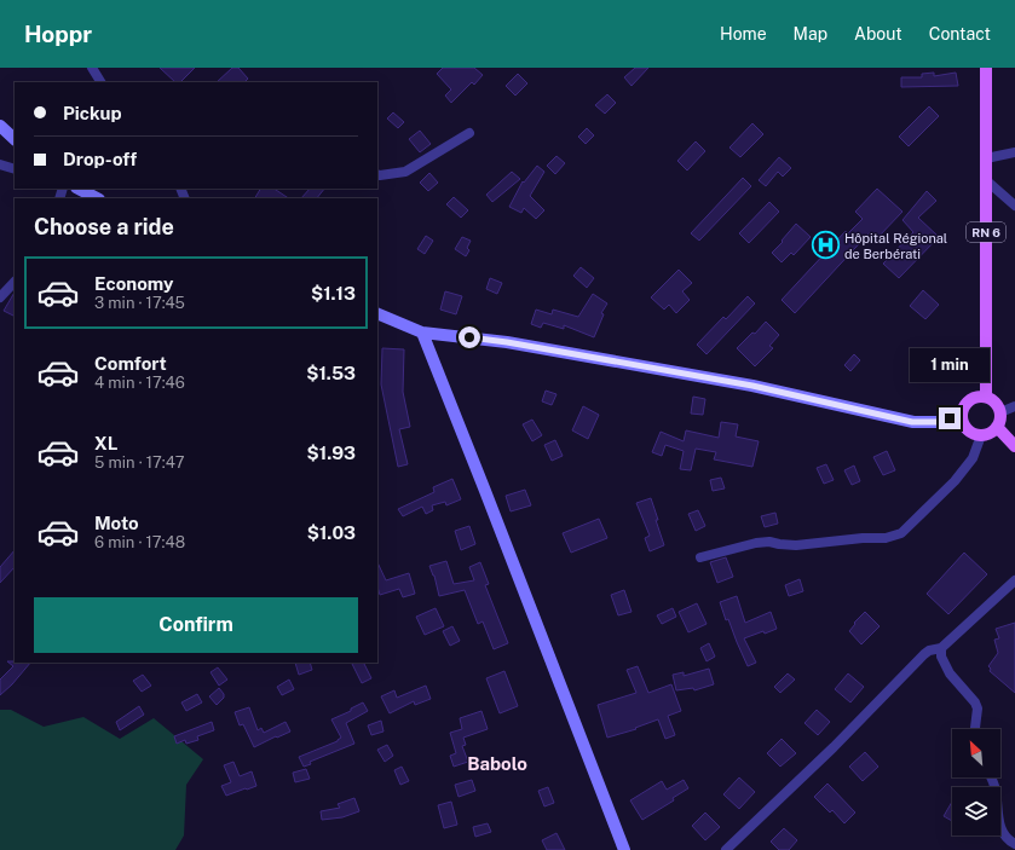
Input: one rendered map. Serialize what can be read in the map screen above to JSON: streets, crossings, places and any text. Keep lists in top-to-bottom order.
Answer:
{
  "streets": {
    "main road": ["RN 6"]
  },
  "districts": ["Babolo"],
  "places": {
    "hospital": ["Hôpital Régional de Berbérati"]
  },
  "north": "top left",
  "page": {
    "header": "Hoppr",
    "nav": [
      "Home",
      "Map",
      "About",
      "Contact"
    ],
    "banner": ["Pickup", "Drop-off"],
    "heading": "Choose a ride",
    "list": [
      {
        "name": "Economy",
        "note": "3 min · 17:45",
        "value": "$1.13"
      },
      {
        "name": "Comfort",
        "note": "4 min · 17:46",
        "value": "$1.53"
      },
      {
        "name": "XL",
        "note": "5 min · 17:47",
        "value": "$1.93"
      },
      {
        "name": "Moto",
        "note": "6 min · 17:48",
        "value": "$1.03"
      }
    ],
    "bubble": "1 min",
    "buttons": "Confirm"
  }
}
